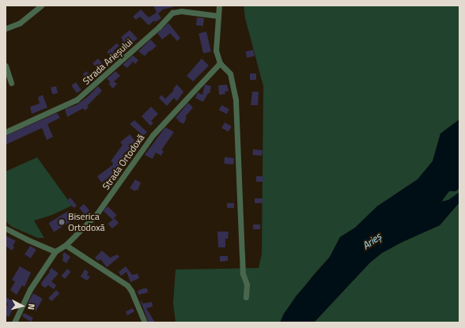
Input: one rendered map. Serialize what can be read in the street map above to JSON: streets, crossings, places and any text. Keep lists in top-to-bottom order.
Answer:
{
  "streets": {
    "street": ["Strada Arieșului", "Strada Ortodoxă"]
  },
  "water": ["Arieș"],
  "places": ["Biserica Ortodoxă"],
  "north": "right"
}
